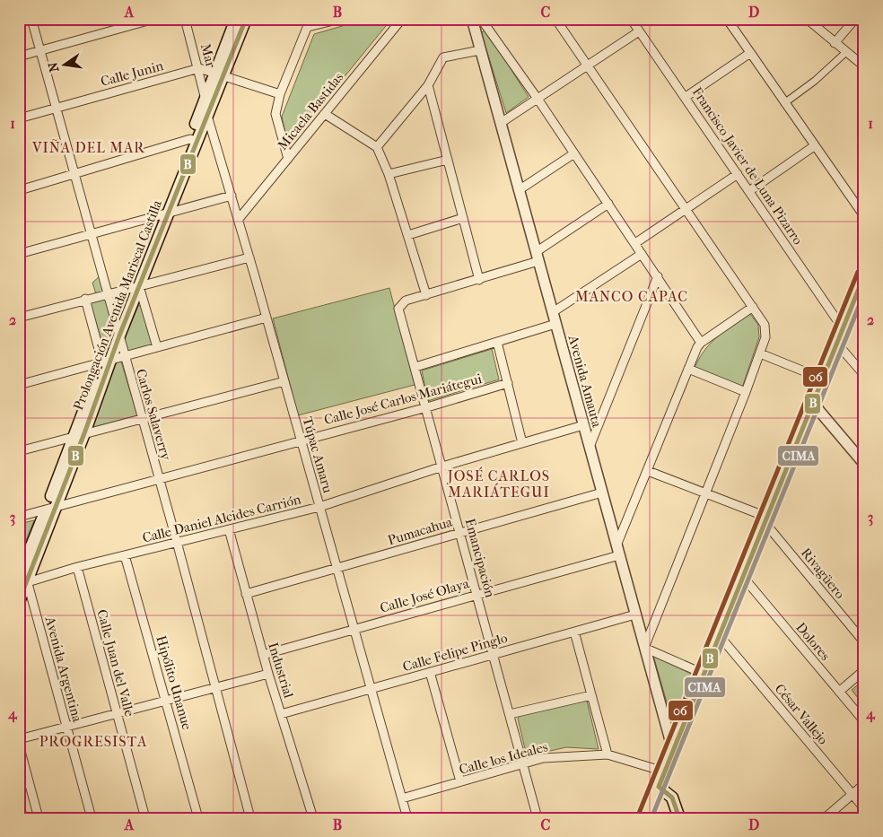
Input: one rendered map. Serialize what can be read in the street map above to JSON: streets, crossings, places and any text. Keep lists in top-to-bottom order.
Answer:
{
  "streets": {
    "main road": ["Prolongación Avenida Mariscal Castilla"],
    "street": [
      "Mar",
      "Calle Junin",
      "Micaela Bastidas",
      "Francisco Javier de Luna Pizarro",
      "Avenida Amauta",
      "Calle José Carlos Mariátegui",
      "Carlos Salaverry",
      "Túpac Amaru",
      "Calle Daniel Alcides Carrión",
      "Pumacahua",
      "Emancipación",
      "Rivagüero",
      "Calle José Olaya",
      "Dolores",
      "Calle Felipe Pinglo",
      "Calle Juan del Valle",
      "Avenida Argentina",
      "Industrial",
      "Hipólito Unanue",
      "César Vallejo",
      "Calle los Ideales"
    ]
  },
  "crossings": [
    ["Mar", "Calle Junin"],
    ["Mar", "Prolongación Avenida Mariscal Castilla"],
    ["Mar", "Túpac Amaru"],
    ["Calle Junin", "Carlos Salaverry"],
    ["Micaela Bastidas", "Túpac Amaru"],
    ["Prolongación Avenida Mariscal Castilla", "Calle José Carlos Mariátegui"],
    ["Prolongación Avenida Mariscal Castilla", "Carlos Salaverry"],
    ["Prolongación Avenida Mariscal Castilla", "Túpac Amaru"],
    ["Prolongación Avenida Mariscal Castilla", "Calle Daniel Alcides Carrión"],
    ["Prolongación Avenida Mariscal Castilla", "Avenida Argentina"],
    ["Avenida Amauta", "Calle Daniel Alcides Carrión"],
    ["Avenida Amauta", "Pumacahua"],
    ["Avenida Amauta", "Calle José Olaya"],
    ["Avenida Amauta", "Calle Felipe Pinglo"],
    ["Calle José Carlos Mariátegui", "Carlos Salaverry"],
    ["Calle José Carlos Mariátegui", "Túpac Amaru"],
    ["Calle José Carlos Mariátegui", "Emancipación"],
    ["Carlos Salaverry", "Calle Daniel Alcides Carrión"],
    ["Túpac Amaru", "Calle Daniel Alcides Carrión"],
    ["Túpac Amaru", "Pumacahua"],
    ["Túpac Amaru", "Calle José Olaya"],
    ["Túpac Amaru", "Calle Felipe Pinglo"],
    ["Túpac Amaru", "Calle los Ideales"],
    ["Calle Daniel Alcides Carrión", "Emancipación"],
    ["Calle Daniel Alcides Carrión", "Calle Juan del Valle"],
    ["Calle Daniel Alcides Carrión", "Avenida Argentina"],
    ["Calle Daniel Alcides Carrión", "Industrial"],
    ["Calle Daniel Alcides Carrión", "Hipólito Unanue"],
    ["Pumacahua", "Emancipación"],
    ["Pumacahua", "Industrial"],
    ["Emancipación", "Calle José Olaya"],
    ["Emancipación", "Calle Felipe Pinglo"],
    ["Emancipación", "Calle los Ideales"],
    ["Calle José Olaya", "Industrial"],
    ["Calle Felipe Pinglo", "Industrial"]
  ],
  "districts": [
    "VIÑA DEL MAR",
    "MANCO CAPAC",
    "JOSÉ CARLOS MARIÁTEGUI",
    "PROGRESISTA"
  ],
  "lines": ["transit line B", "transit line 06", "transit line CIMA"],
  "north": "left",
  "grid": {
    "columns": [
      "A",
      "B",
      "C",
      "D"
    ],
    "rows": [
      "1",
      "2",
      "3",
      "4"
    ]
  }
}
